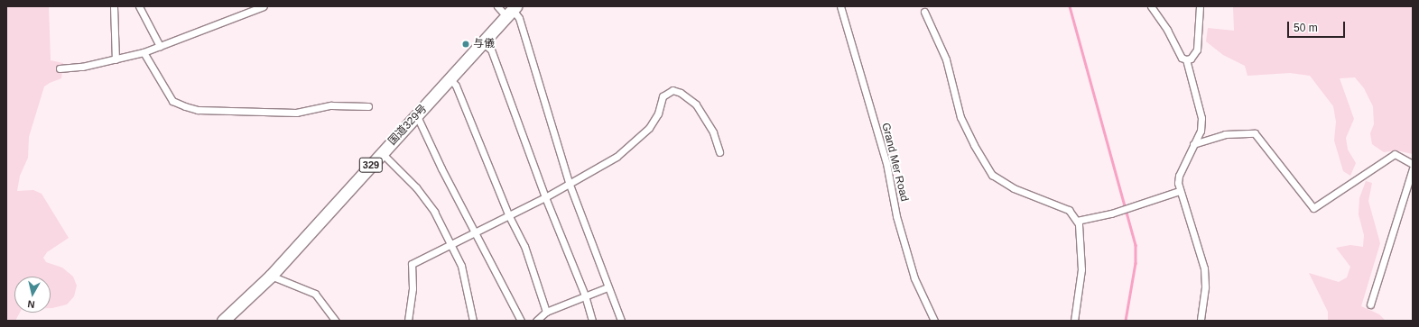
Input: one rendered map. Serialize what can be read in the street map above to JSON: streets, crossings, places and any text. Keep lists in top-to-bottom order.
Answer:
{
  "streets": {
    "highway": ["国道329号", "329"],
    "street": ["Grand Mer Road"]
  },
  "places": ["与儀"],
  "scale_bar": "50 m",
  "north": "bottom"
}
